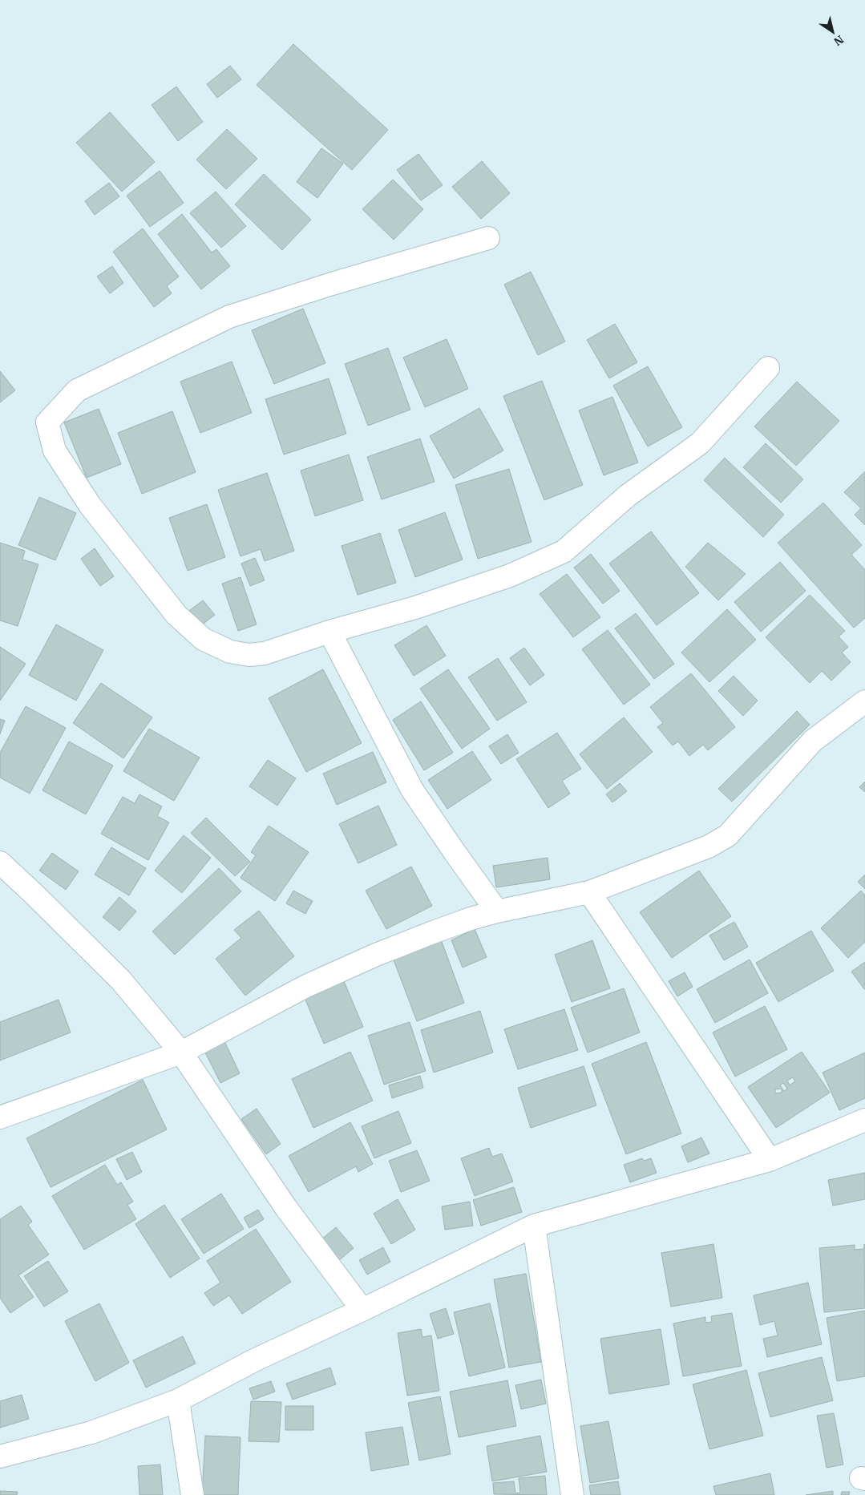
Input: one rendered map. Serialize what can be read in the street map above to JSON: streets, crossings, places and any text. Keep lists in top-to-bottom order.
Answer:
{
  "north": "bottom right"
}
